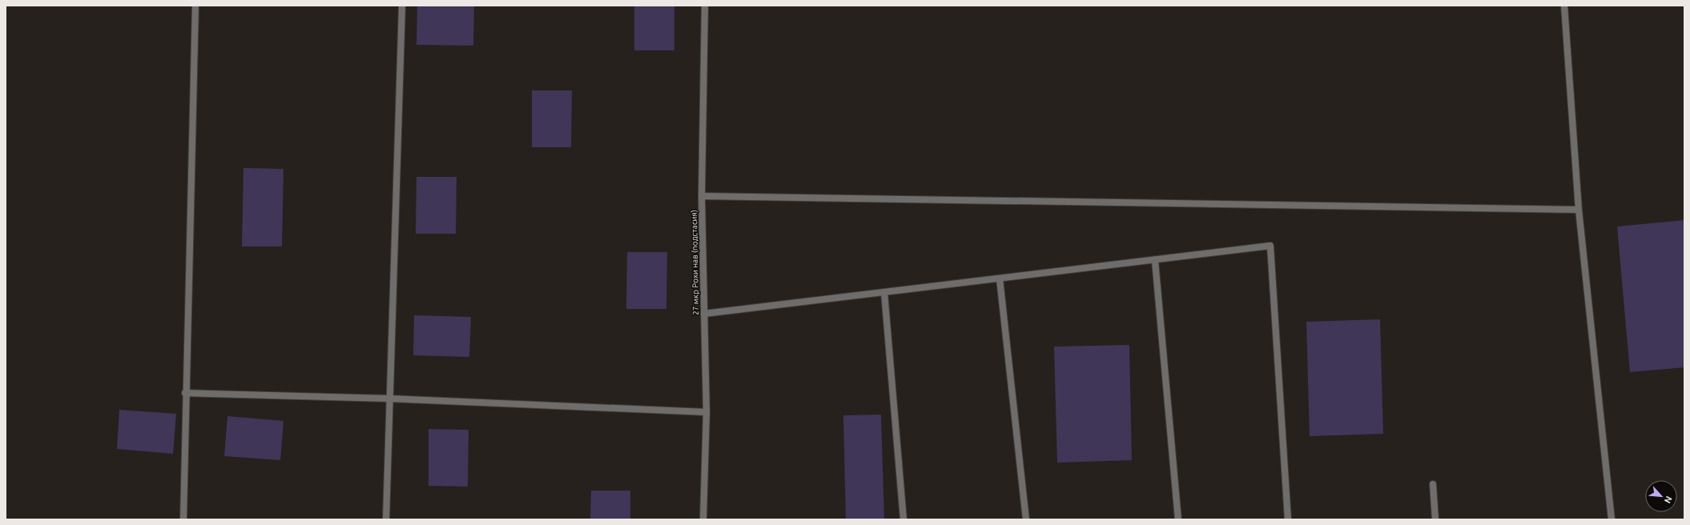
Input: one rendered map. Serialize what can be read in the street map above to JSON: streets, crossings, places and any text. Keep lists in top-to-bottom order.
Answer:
{
  "streets": {
    "street": ["27 мкр Рохи нав (подстасия)"]
  },
  "north": "bottom right"
}
